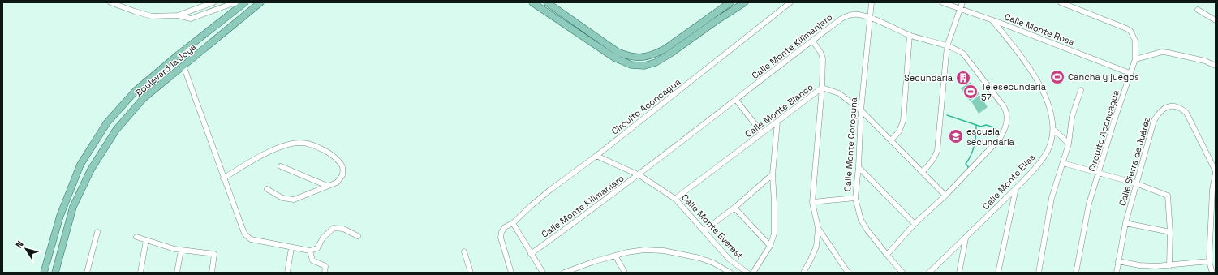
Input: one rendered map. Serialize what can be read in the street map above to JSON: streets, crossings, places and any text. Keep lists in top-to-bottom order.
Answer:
{
  "streets": {
    "main road": ["Boulevard la Joya"],
    "street": [
      "Calle Monte Rosa",
      "Calle Monte Kilimanjaro",
      "Circuito Aconcagua",
      "Calle Monte Blanco",
      "Calle Monte Coropuna",
      "Calle Sierra de Juárez",
      "Calle Monte Elías",
      "Calle Monte Everest"
    ]
  },
  "crossings": [
    ["Calle Monte Rosa", "Circuito Aconcagua"],
    ["Calle Monte Rosa", "Calle Monte Elías"],
    ["Calle Monte Kilimanjaro", "Calle Monte Blanco"],
    ["Calle Monte Kilimanjaro", "Calle Monte Coropuna"],
    ["Calle Monte Kilimanjaro", "Calle Monte Everest"],
    ["Circuito Aconcagua", "Calle Monte Everest"],
    ["Calle Monte Blanco", "Calle Monte Coropuna"],
    ["Calle Monte Blanco", "Calle Monte Everest"]
  ],
  "places": {
    "sports": ["Cancha y juegos", "Telesecundaria 57"],
    "building": ["Secundaria"],
    "school or university": ["escuela secundaria"]
  },
  "north": "top left"
}
